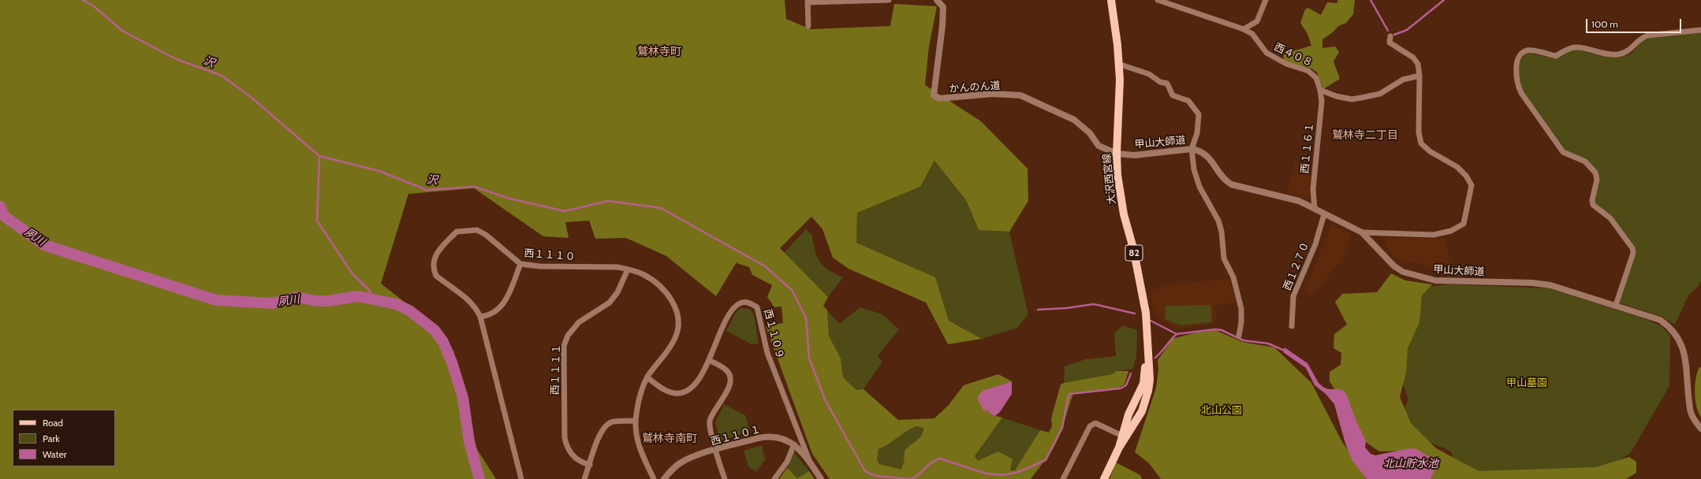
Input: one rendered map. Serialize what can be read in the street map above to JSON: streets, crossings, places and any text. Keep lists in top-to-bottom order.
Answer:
{
  "streets": {
    "main road": ["大沢西宮線", "82"],
    "street": [
      "西４０８",
      "かんのん道",
      "甲山大師道",
      "西１１６１",
      "西１１１０",
      "西１２７０",
      "西１１０９",
      "西１１１１",
      "西１１０１"
    ]
  },
  "crossings": [
    ["西４０８", "西１１６１"],
    ["かんのん道", "甲山大師道"],
    ["かんのん道", "大沢西宮線"],
    ["甲山大師道", "西１１６１"],
    ["甲山大師道", "大沢西宮線"],
    ["甲山大師道", "西１２７０"],
    ["西１１１０", "西１１１１"],
    ["西１１０９", "西１１０１"]
  ],
  "districts": ["鷲林寺町", "鷲林寺二丁目", "鷲林寺南町"],
  "water": ["沢", "夙川", "北山貯水池"],
  "parks": ["甲山墓園", "北山公園"],
  "legend": ["Road", "Park", "Water"],
  "scale_bar": "100 m"
}
